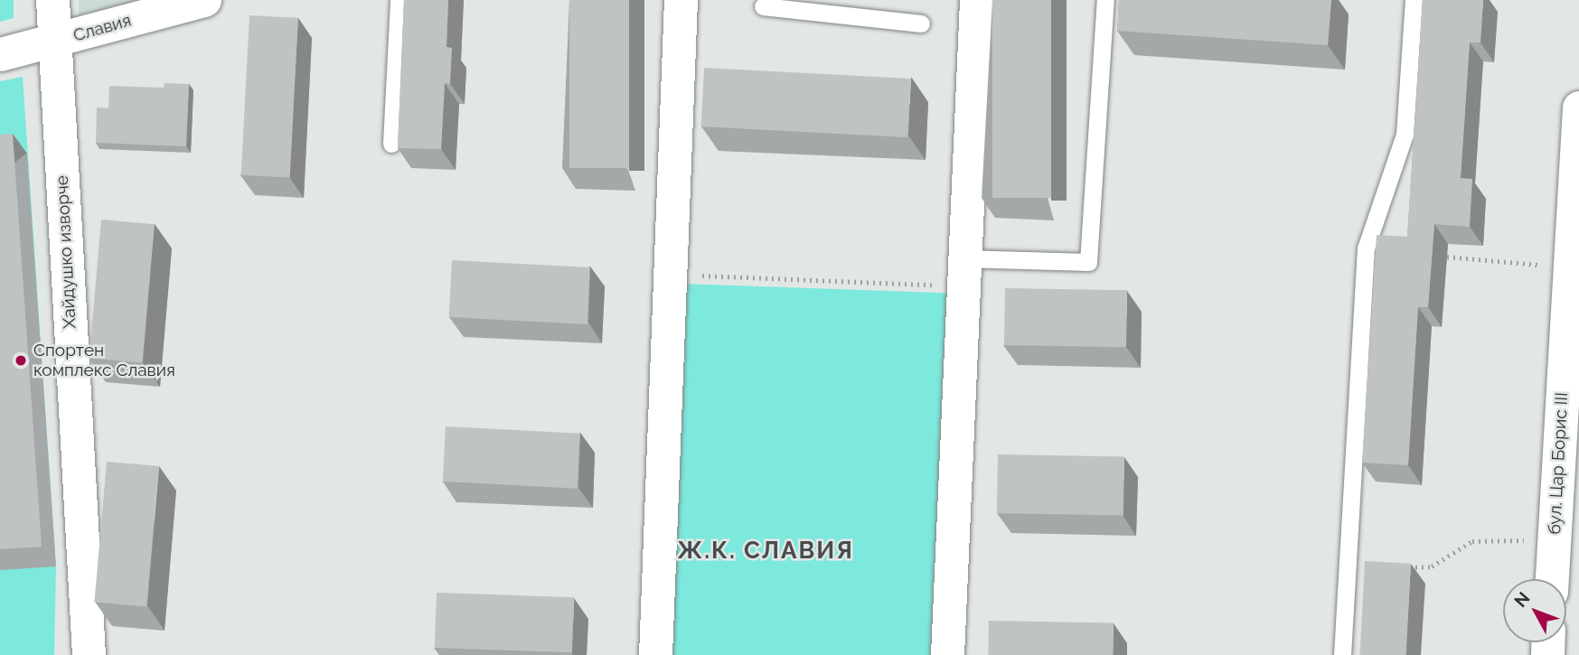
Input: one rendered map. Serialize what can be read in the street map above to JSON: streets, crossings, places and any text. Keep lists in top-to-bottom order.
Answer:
{
  "streets": {
    "street": ["Славия", "Хайдушко изворче", "бул. Цар Борис III"]
  },
  "crossings": [
    ["Славия", "Хайдушко изворче"]
  ],
  "districts": ["Ж.К. СЛАВИЯ"],
  "places": ["Спортен комплекс Славия"],
  "north": "top left"
}
